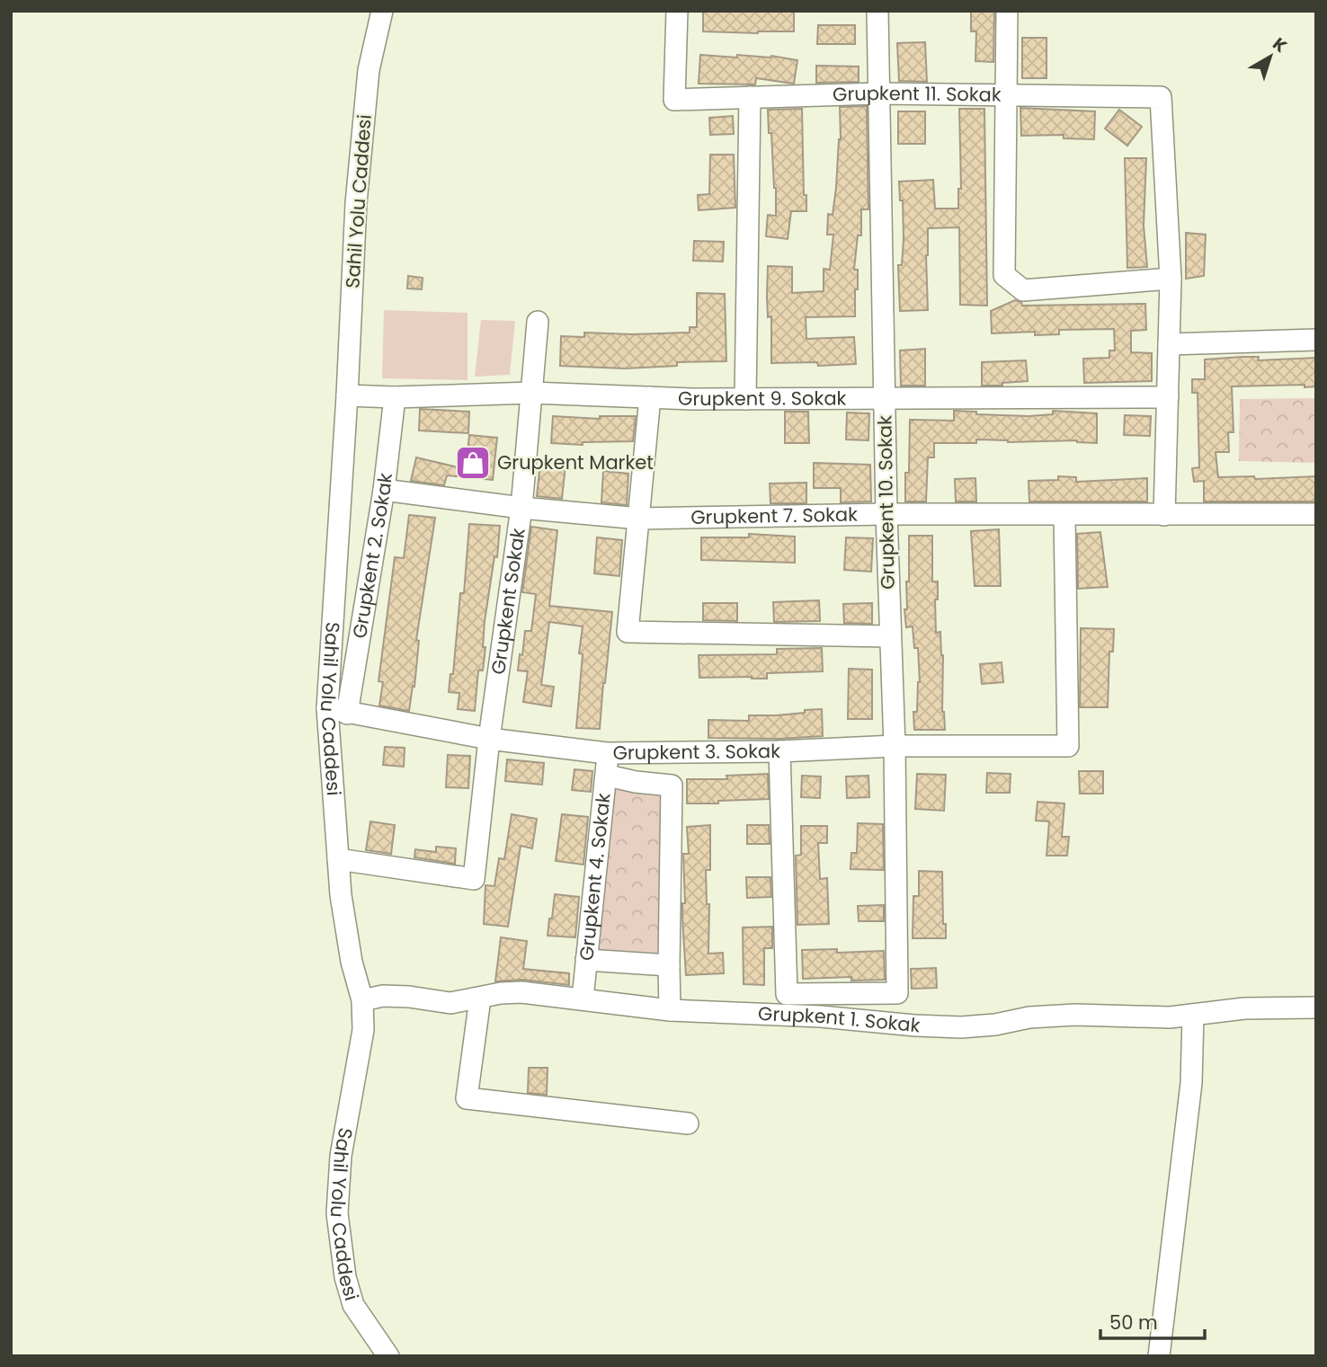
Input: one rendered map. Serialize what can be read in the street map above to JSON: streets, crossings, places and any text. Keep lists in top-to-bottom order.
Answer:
{
  "streets": {
    "street": [
      "Grupkent 11. Sokak",
      "Sahil Yolu Caddesi",
      "Grupkent 9. Sokak",
      "Grupkent 10. Sokak",
      "Grupkent 7. Sokak",
      "Grupkent 2. Sokak",
      "Grupkent Sokak",
      "Grupkent 3. Sokak",
      "Grupkent 4. Sokak",
      "Grupkent 1. Sokak"
    ]
  },
  "crossings": [
    ["Grupkent 11. Sokak", "Grupkent 10. Sokak"],
    ["Sahil Yolu Caddesi", "Grupkent 9. Sokak"],
    ["Sahil Yolu Caddesi", "Grupkent 2. Sokak"],
    ["Sahil Yolu Caddesi", "Grupkent Sokak"],
    ["Sahil Yolu Caddesi", "Grupkent 3. Sokak"],
    ["Sahil Yolu Caddesi", "Grupkent 1. Sokak"],
    ["Grupkent 9. Sokak", "Grupkent 10. Sokak"],
    ["Grupkent 9. Sokak", "Grupkent 2. Sokak"],
    ["Grupkent 9. Sokak", "Grupkent Sokak"],
    ["Grupkent 10. Sokak", "Grupkent 7. Sokak"],
    ["Grupkent 10. Sokak", "Grupkent 3. Sokak"],
    ["Grupkent 7. Sokak", "Grupkent 2. Sokak"],
    ["Grupkent 7. Sokak", "Grupkent Sokak"],
    ["Grupkent 7. Sokak", "Grupkent 3. Sokak"],
    ["Grupkent 2. Sokak", "Grupkent 3. Sokak"],
    ["Grupkent Sokak", "Grupkent 3. Sokak"],
    ["Grupkent 3. Sokak", "Grupkent 4. Sokak"],
    ["Grupkent 4. Sokak", "Grupkent 1. Sokak"]
  ],
  "places": {
    "shop": ["Grupkent Market"]
  },
  "scale_bar": "50 m",
  "north": "top right"
}
